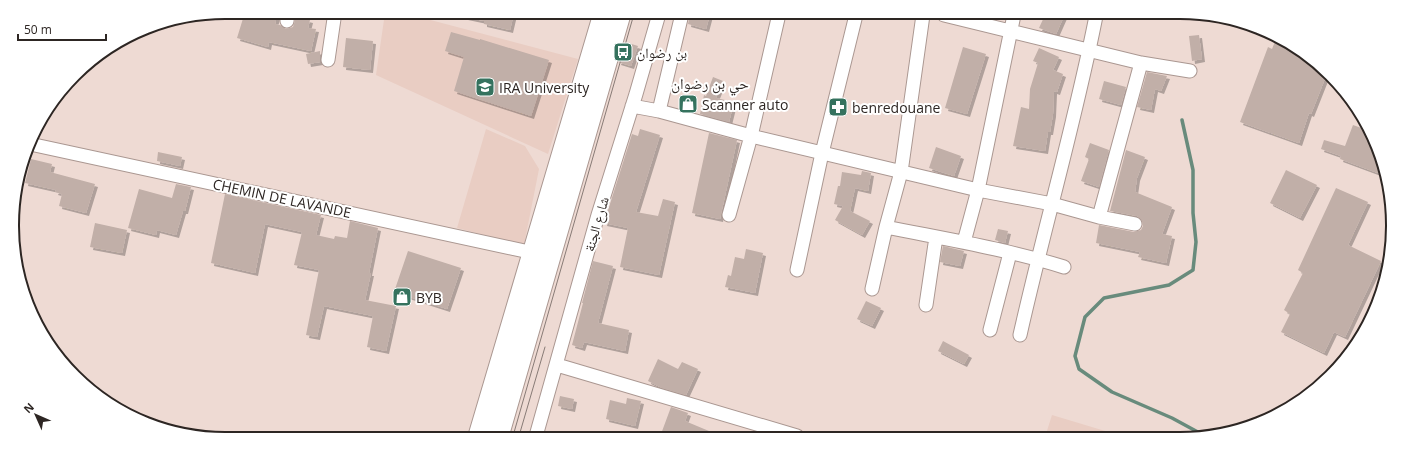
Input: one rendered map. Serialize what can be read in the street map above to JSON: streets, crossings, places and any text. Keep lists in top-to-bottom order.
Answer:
{
  "streets": {
    "street": ["CHEMIN DE LAVANDE", "شارع الجنة"]
  },
  "districts": ["حي بن رضوان"],
  "places": {
    "bus stop": ["بن رضوان"],
    "school or university": ["IRA University"],
    "shop": ["Scanner auto", "BYB"],
    "pharmacy": ["benredouane"]
  },
  "scale_bar": "50 m",
  "north": "top left"
}
